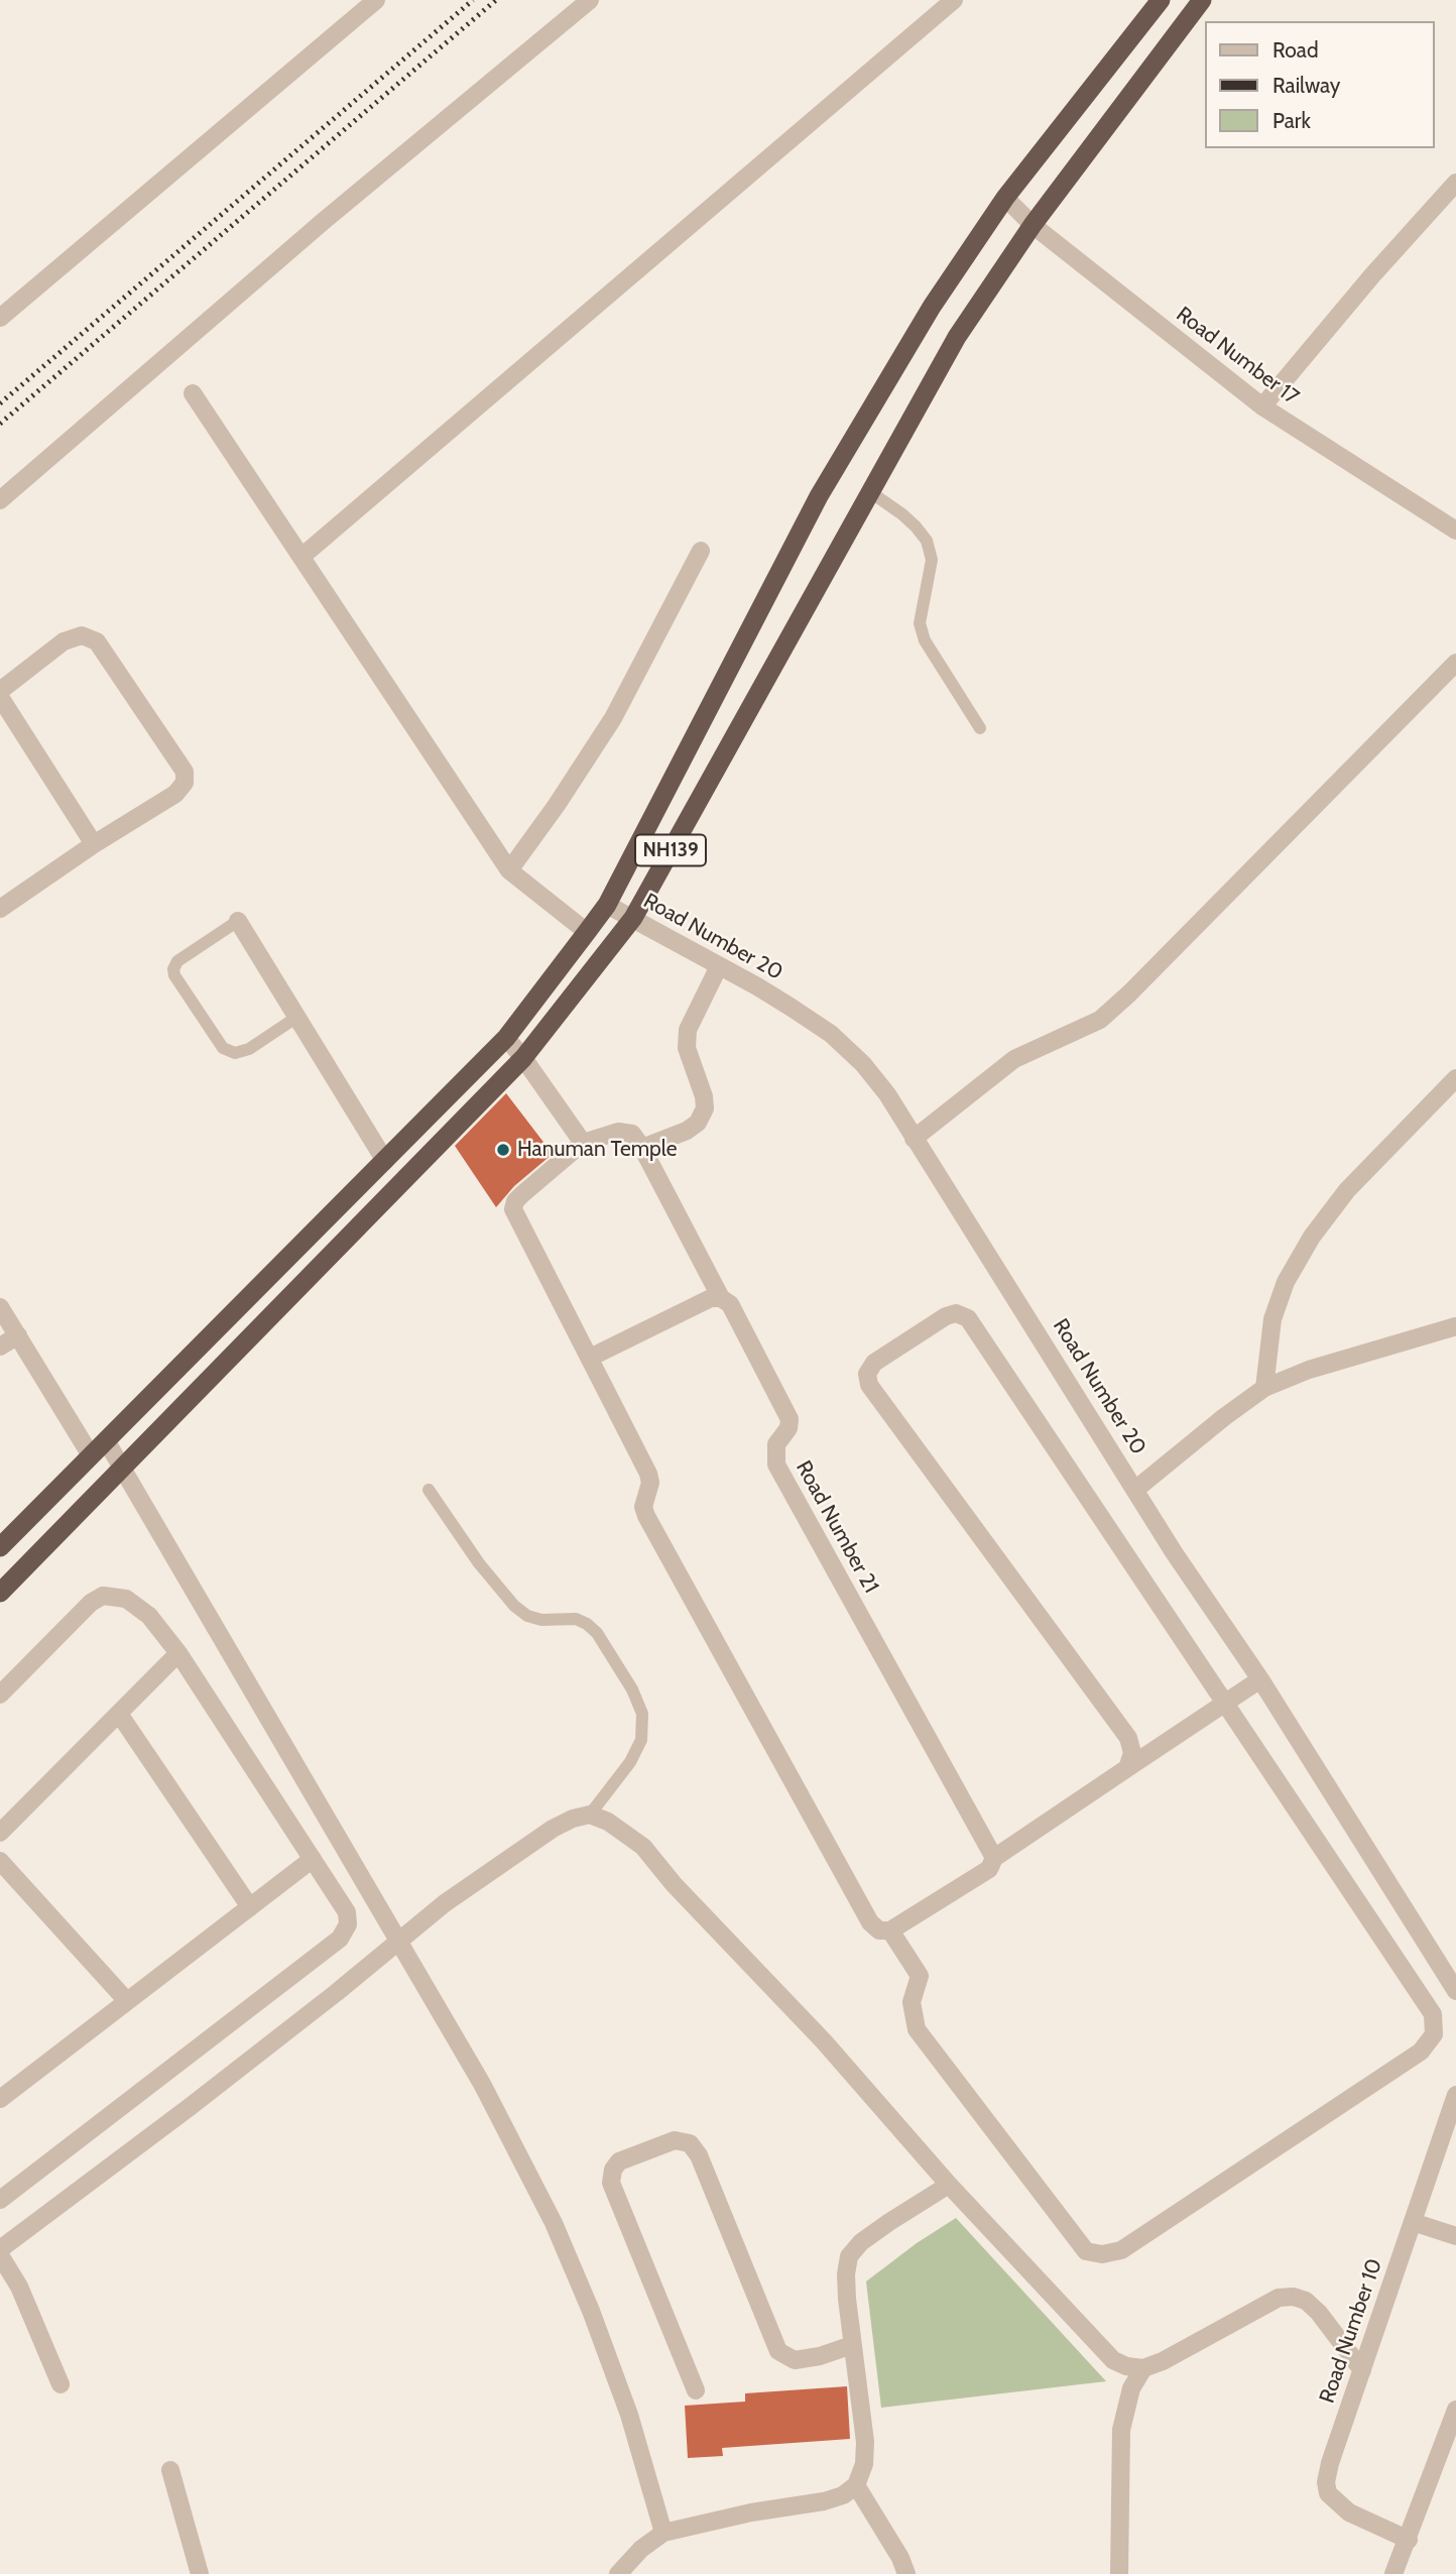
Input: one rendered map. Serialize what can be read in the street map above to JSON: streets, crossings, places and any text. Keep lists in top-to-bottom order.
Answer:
{
  "streets": {
    "highway": ["NH139"],
    "street": [
      "Road Number 17",
      "Road Number 20",
      "Road Number 21",
      "Road Number 10"
    ]
  },
  "crossings": [
    ["Road Number 17", "NH139"],
    ["NH139", "Road Number 20"]
  ],
  "places": ["Hanuman Temple"],
  "legend": ["Road", "Railway", "Park"]
}
